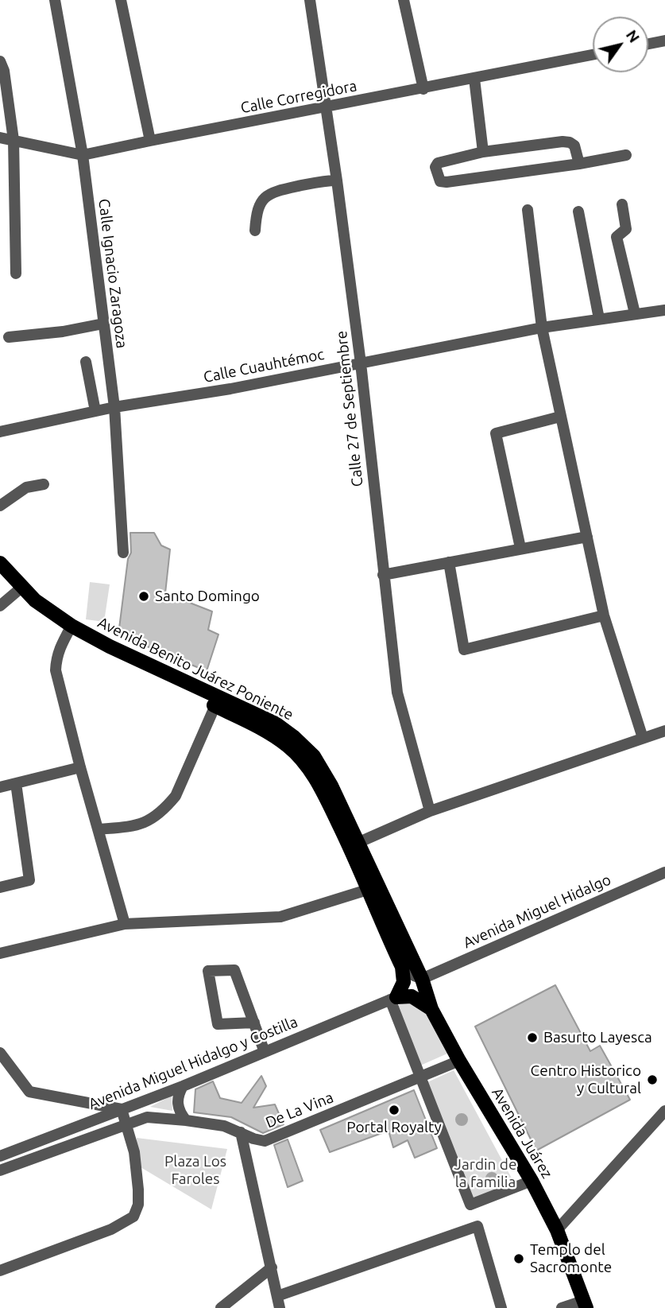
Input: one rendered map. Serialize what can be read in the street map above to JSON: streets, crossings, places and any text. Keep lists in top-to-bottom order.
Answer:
{
  "streets": {
    "main road": ["Avenida Benito Juárez Poniente", "Avenida Juárez"],
    "street": [
      "Calle Corregidora",
      "Calle Ignacio Zaragoza",
      "Calle Cuauhtémoc",
      "Calle 27 de Septiembre",
      "Avenida Miguel Hidalgo",
      "Avenida Miguel Hidalgo y Costilla",
      "De La Vina"
    ]
  },
  "crossings": [
    ["Calle Corregidora", "Calle Ignacio Zaragoza"],
    ["Calle Corregidora", "Calle 27 de Septiembre"],
    ["Calle Ignacio Zaragoza", "Calle Cuauhtémoc"],
    ["Calle Cuauhtémoc", "Calle 27 de Septiembre"],
    ["Avenida Benito Juárez Poniente", "Avenida Miguel Hidalgo"],
    ["Avenida Benito Juárez Poniente", "Avenida Miguel Hidalgo y Costilla"],
    ["Avenida Benito Juárez Poniente", "Avenida Juárez"],
    ["Avenida Miguel Hidalgo", "Avenida Juárez"],
    ["Avenida Miguel Hidalgo y Costilla", "De La Vina"],
    ["De La Vina", "Avenida Juárez"]
  ],
  "parks": ["Plaza Los Faroles", "Jardin de la familia"],
  "places": [
    "Santo Domingo",
    "Basurto Layesca",
    "Centro Historico y Cultural",
    "Portal Royalty",
    "Templo del Sacromonte"
  ],
  "north": "top right"
}
